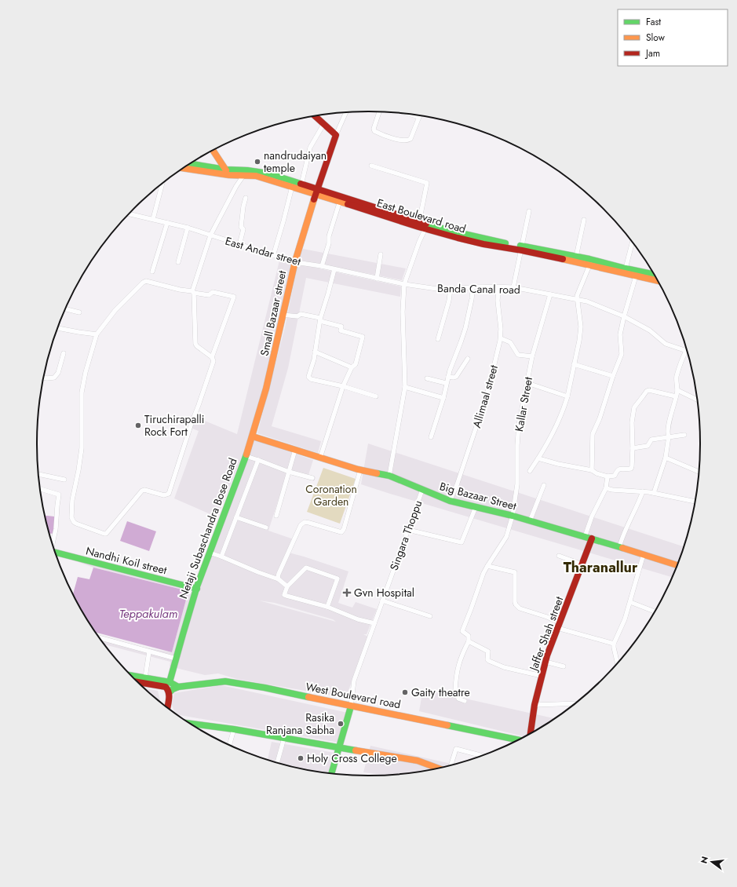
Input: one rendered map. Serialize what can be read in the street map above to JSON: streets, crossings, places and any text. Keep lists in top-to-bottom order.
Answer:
{
  "streets": {
    "main road": [
      "East Boulevard road",
      "Small Bazaar street",
      "Big Bazaar Street",
      "Netaji Subaschandra Bose Road",
      "Nandhi Koil street",
      "Jaffer Shah street",
      "West Boulevard road"
    ],
    "street": [
      "East Andar street",
      "Banda Canal road",
      "Allimaal street",
      "Kallar Street",
      "Singara Thoppu"
    ]
  },
  "crossings": [
    ["East Boulevard road", "Small Bazaar street"],
    ["East Andar street", "Banda Canal road"],
    ["East Andar street", "Small Bazaar street"],
    ["Banda Canal road", "Allimaal street"],
    ["Banda Canal road", "Kallar Street"],
    ["Small Bazaar street", "Big Bazaar Street"],
    ["Small Bazaar street", "Netaji Subaschandra Bose Road"],
    ["Allimaal street", "Big Bazaar Street"],
    ["Kallar Street", "Big Bazaar Street"],
    ["Big Bazaar Street", "Netaji Subaschandra Bose Road"],
    ["Big Bazaar Street", "Singara Thoppu"],
    ["Big Bazaar Street", "Jaffer Shah street"],
    ["Netaji Subaschandra Bose Road", "Nandhi Koil street"],
    ["Singara Thoppu", "West Boulevard road"]
  ],
  "districts": ["Tharanallur"],
  "water": ["Teppakulam"],
  "parks": ["Coronation Garden"],
  "places": {
    "other": [
      "nandrudaiyan temple",
      "Tiruchirapalli Rock Fort",
      "Gaity theatre",
      "Rasika Ranjana Sabha",
      "Holy Cross College"
    ],
    "health": ["Gvn Hospital"]
  },
  "legend": ["Fast", "Slow", "Jam"],
  "north": "left"
}
